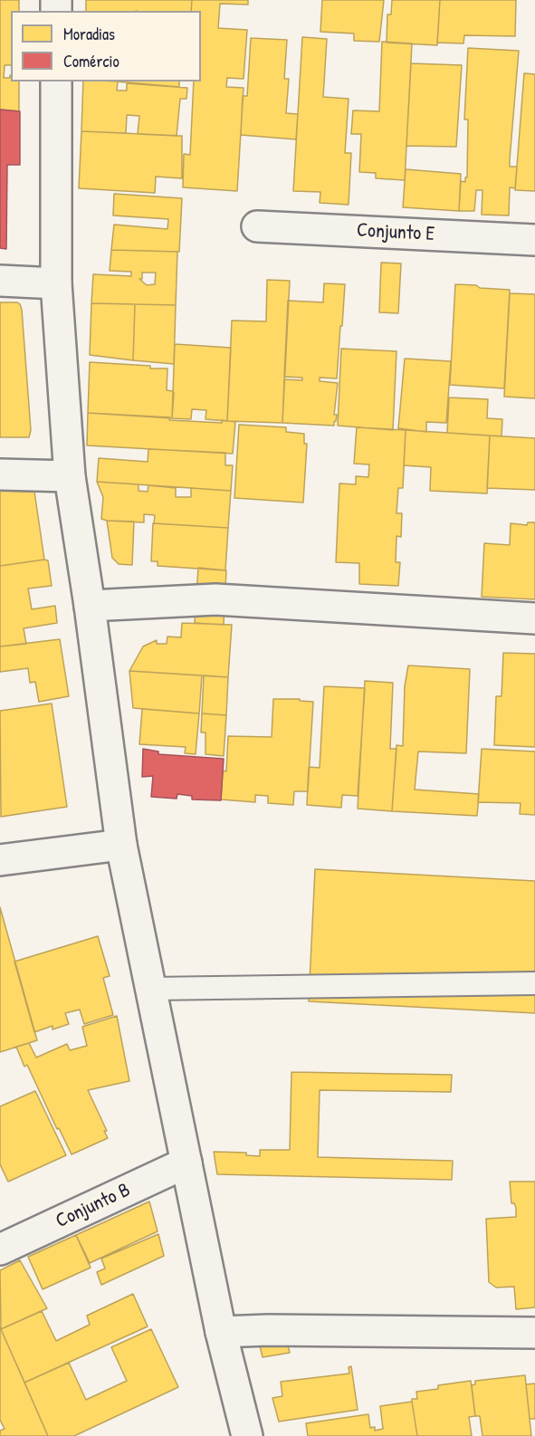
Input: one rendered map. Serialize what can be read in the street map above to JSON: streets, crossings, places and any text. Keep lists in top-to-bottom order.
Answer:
{
  "streets": {
    "street": ["Conjunto E", "Conjunto B"]
  },
  "legend": ["Moradias", "Comércio"]
}
